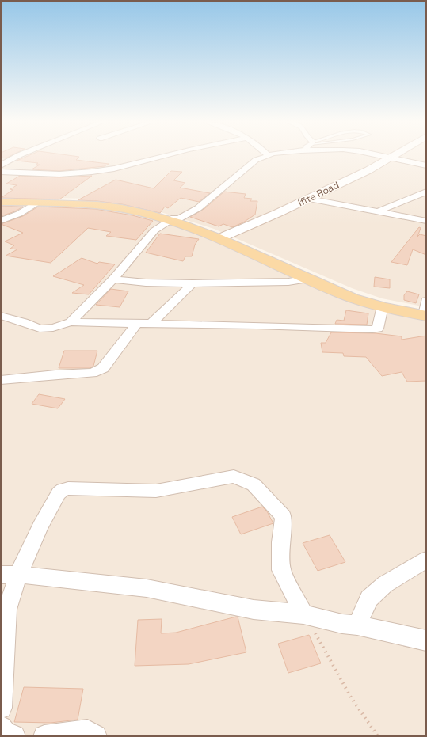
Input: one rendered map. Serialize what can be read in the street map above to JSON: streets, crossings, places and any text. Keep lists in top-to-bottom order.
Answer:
{
  "streets": {
    "street": ["Ifite Road"]
  }
}
